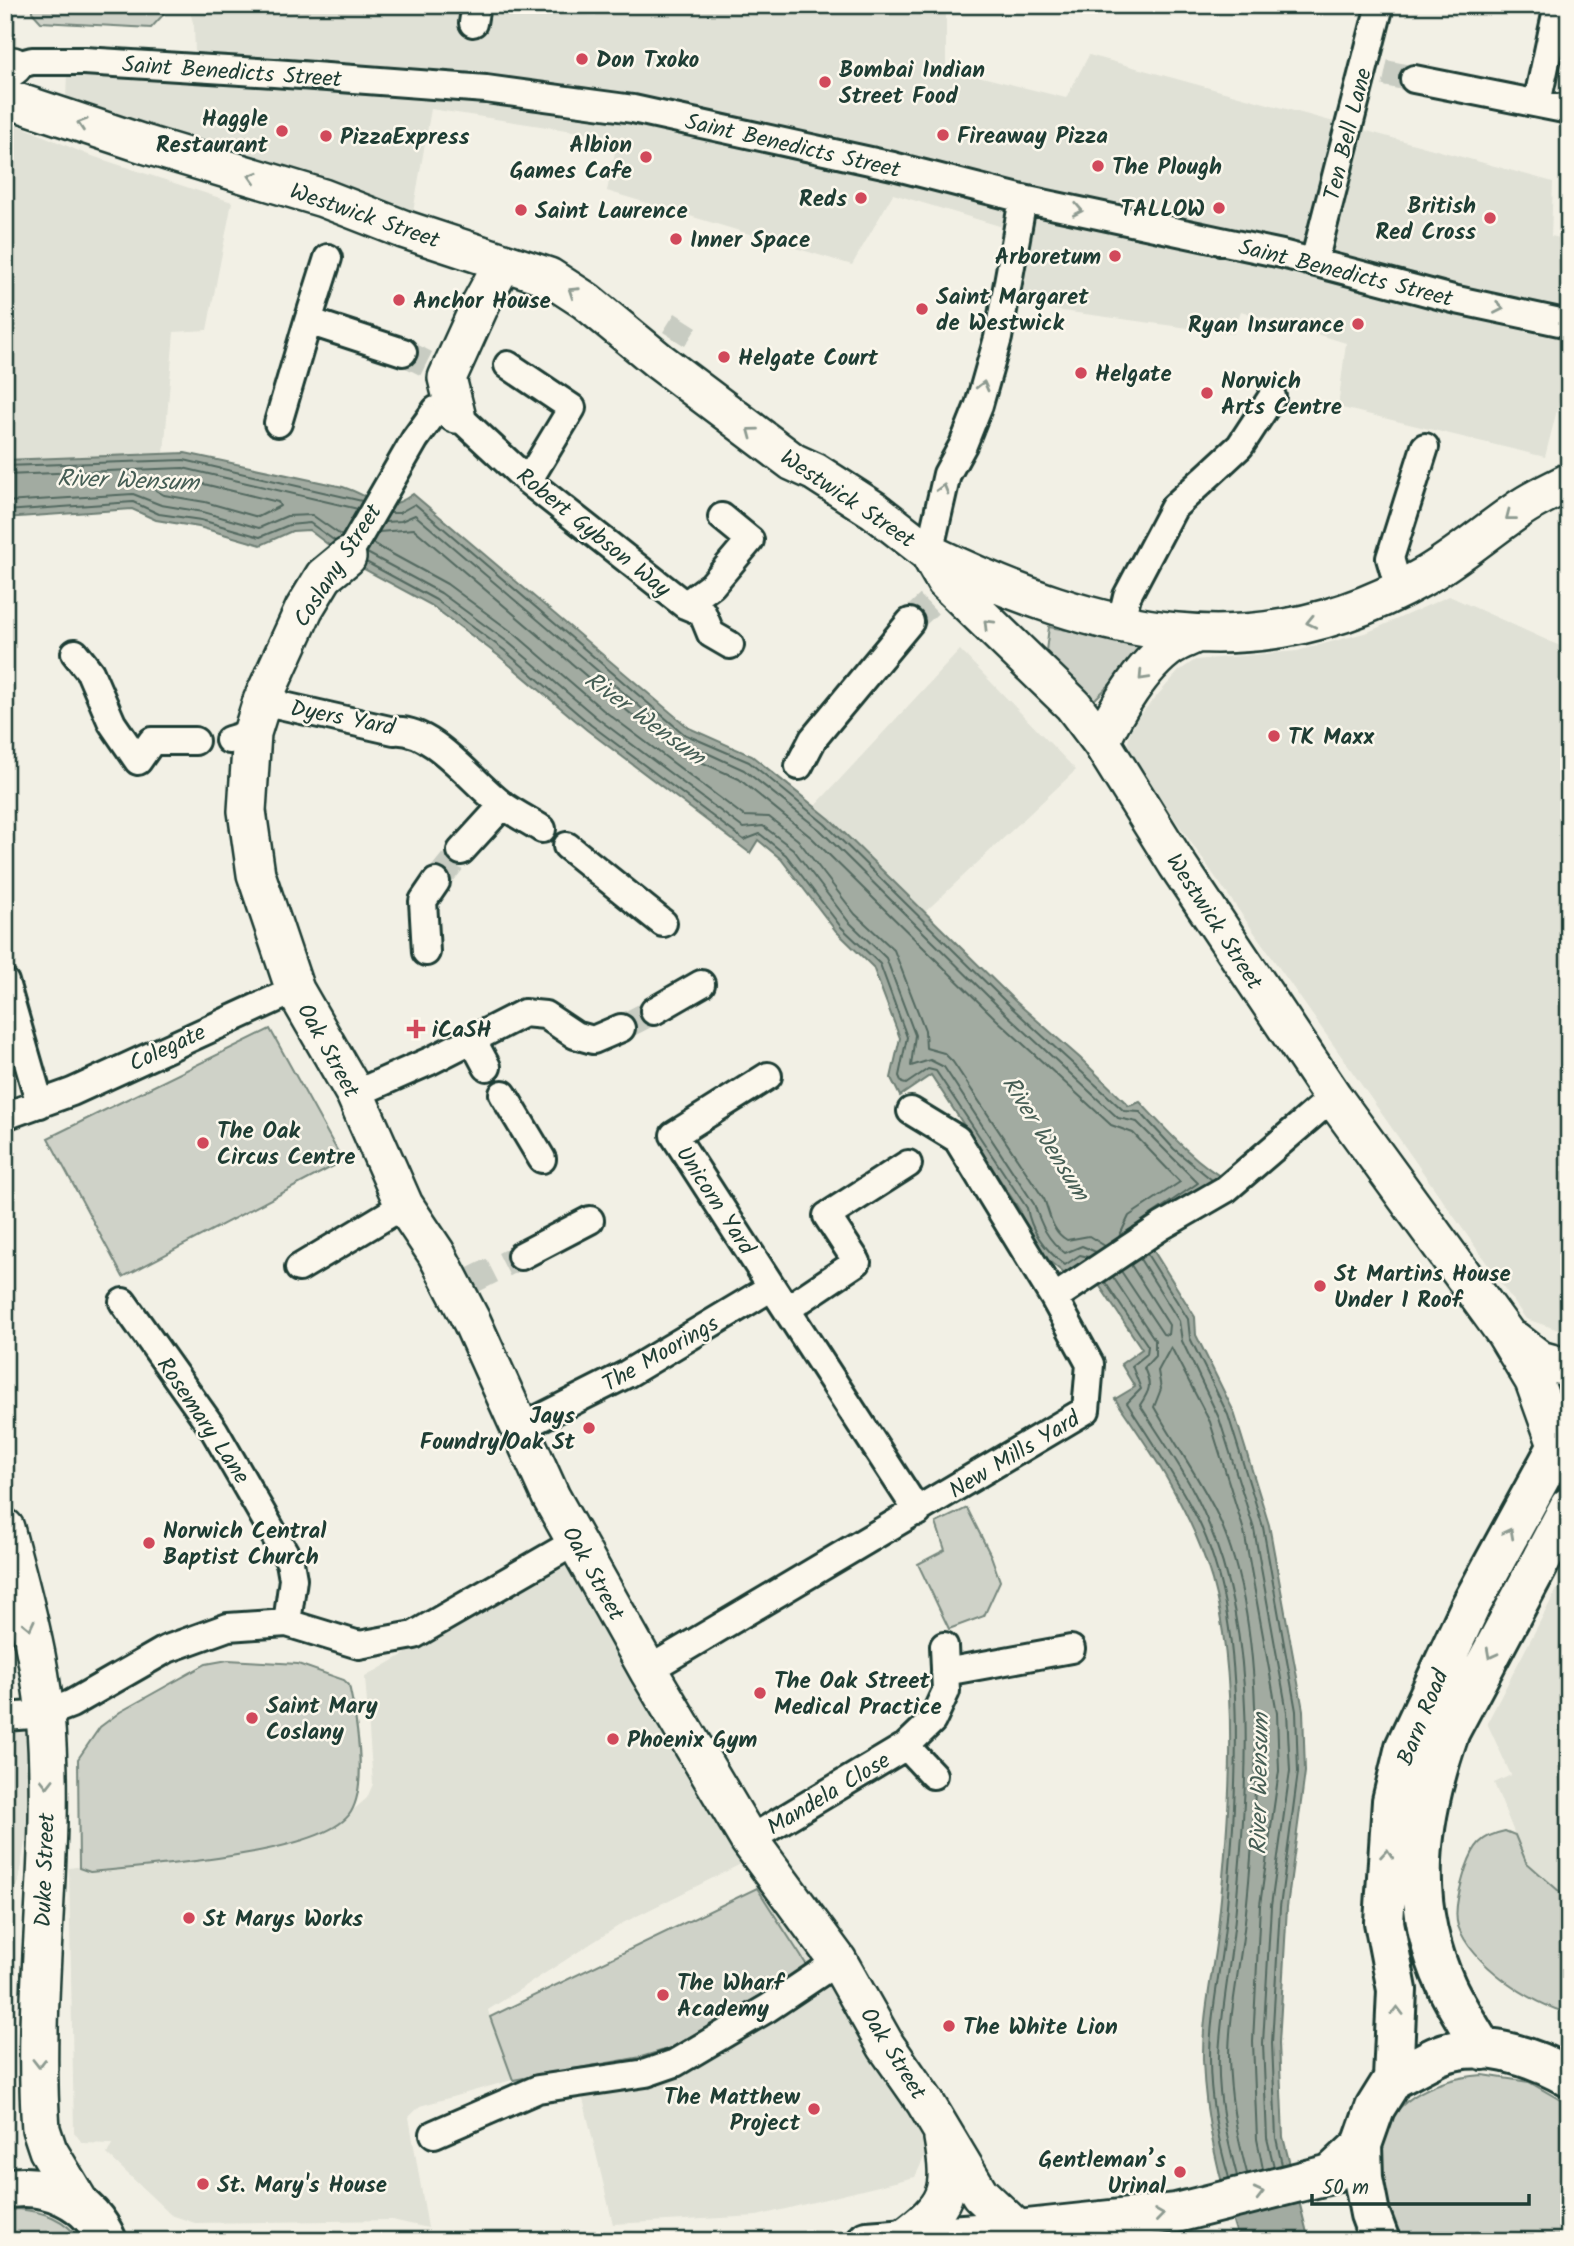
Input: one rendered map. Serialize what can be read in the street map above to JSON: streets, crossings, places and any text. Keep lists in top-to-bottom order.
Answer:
{
  "streets": {
    "main road": ["Barn Road"],
    "street": [
      "Saint Benedicts Street",
      "Ten Bell Lane",
      "Westwick Street",
      "Robert Gybson Way",
      "Coslany Street",
      "Dyers Yard",
      "Colegate",
      "Oak Street",
      "Unicorn Yard",
      "The Moorings",
      "Rosemary Lane",
      "New Mills Yard",
      "Mandela Close",
      "Duke Street"
    ]
  },
  "crossings": [
    ["Saint Benedicts Street", "Ten Bell Lane"],
    ["Saint Benedicts Street", "Westwick Street"],
    ["Westwick Street", "Coslany Street"],
    ["Westwick Street", "Barn Road"],
    ["Robert Gybson Way", "Coslany Street"],
    ["Coslany Street", "Dyers Yard"],
    ["Coslany Street", "Colegate"],
    ["Coslany Street", "Oak Street"],
    ["Colegate", "Oak Street"],
    ["Oak Street", "The Moorings"],
    ["Oak Street", "New Mills Yard"],
    ["Oak Street", "Mandela Close"],
    ["Unicorn Yard", "The Moorings"]
  ],
  "one_way": ["Saint Benedicts Street", "Westwick Street", "Duke Street"],
  "water": ["River Wensum"],
  "places": {
    "other": [
      "Don Txoko",
      "Bombai Indian Street Food",
      "Haggle Restaurant",
      "Fireaway Pizza",
      "PizzaExpress",
      "Albion Games Cafe",
      "The Plough",
      "Reds",
      "TALLOW",
      "Saint Laurence",
      "British Red Cross",
      "Inner Space",
      "Arboretum",
      "Anchor House",
      "Saint Margaret de Westwick",
      "Ryan Insurance",
      "Helgate Court",
      "Helgate",
      "Norwich Arts Centre",
      "TK Maxx",
      "The Oak Circus Centre",
      "St Martins House Under 1 Roof",
      "Jays Foundry/Oak St",
      "Norwich Central Baptist Church",
      "The Oak Street Medical Practice",
      "Saint Mary Coslany",
      "Phoenix Gym",
      "St Marys Works",
      "The Wharf Academy",
      "The White Lion",
      "The Matthew Project",
      "Gentleman’s Urinal",
      "St. Mary's House"
    ],
    "health": ["iCaSH"]
  },
  "scale_bar": "50 m"
}
